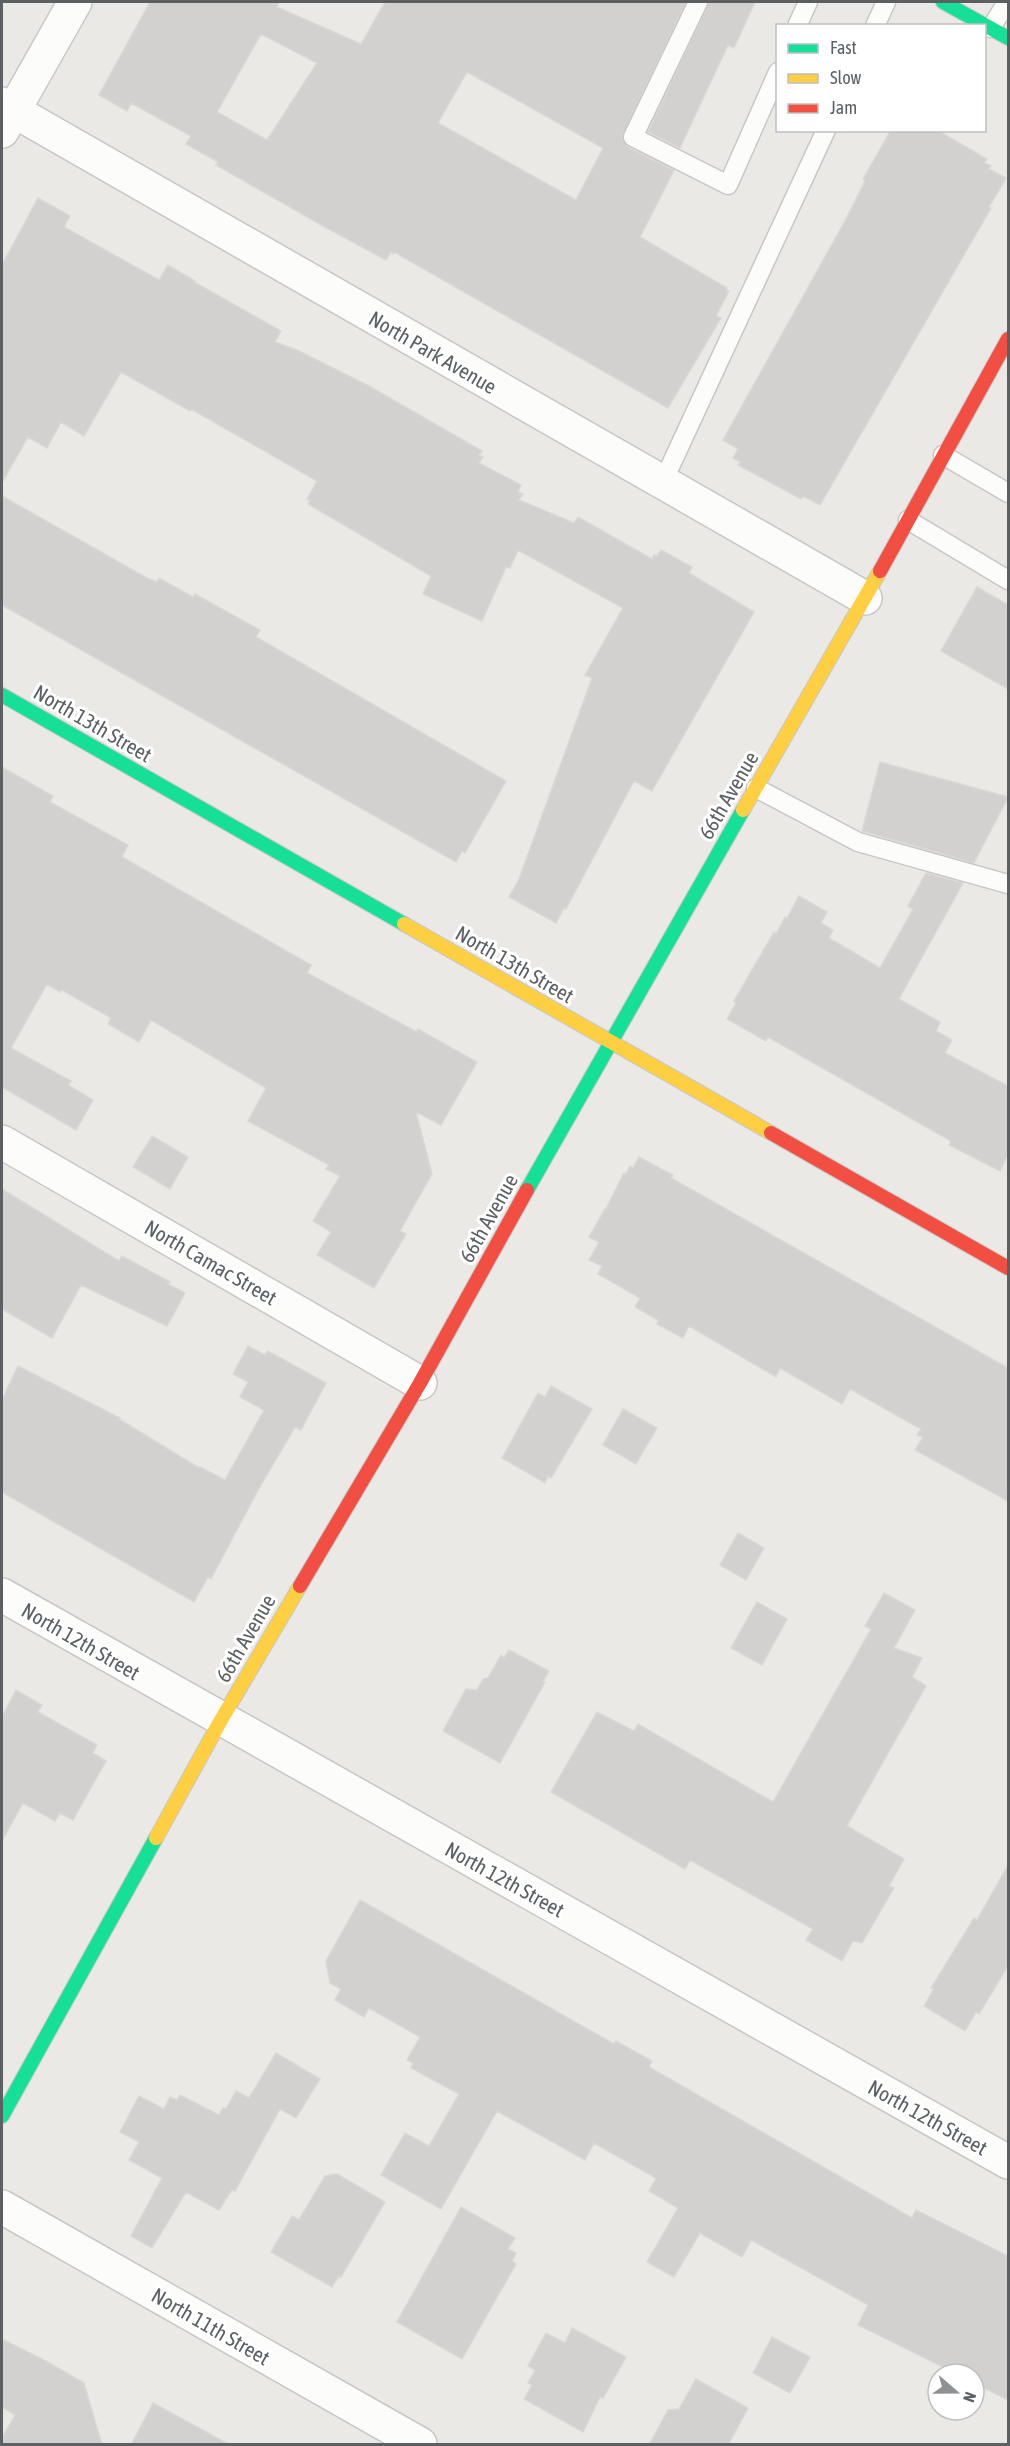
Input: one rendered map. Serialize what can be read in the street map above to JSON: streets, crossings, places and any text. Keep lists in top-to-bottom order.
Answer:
{
  "streets": {
    "street": [
      "North Park Avenue",
      "North 13th Street",
      "66th Avenue",
      "North Camac Street",
      "North 12th Street",
      "North 11th Street"
    ]
  },
  "crossings": [
    ["North Park Avenue", "66th Avenue"],
    ["North 13th Street", "66th Avenue"],
    ["66th Avenue", "North Camac Street"],
    ["66th Avenue", "North 12th Street"]
  ],
  "legend": ["Fast", "Slow", "Jam"],
  "north": "right"
}
